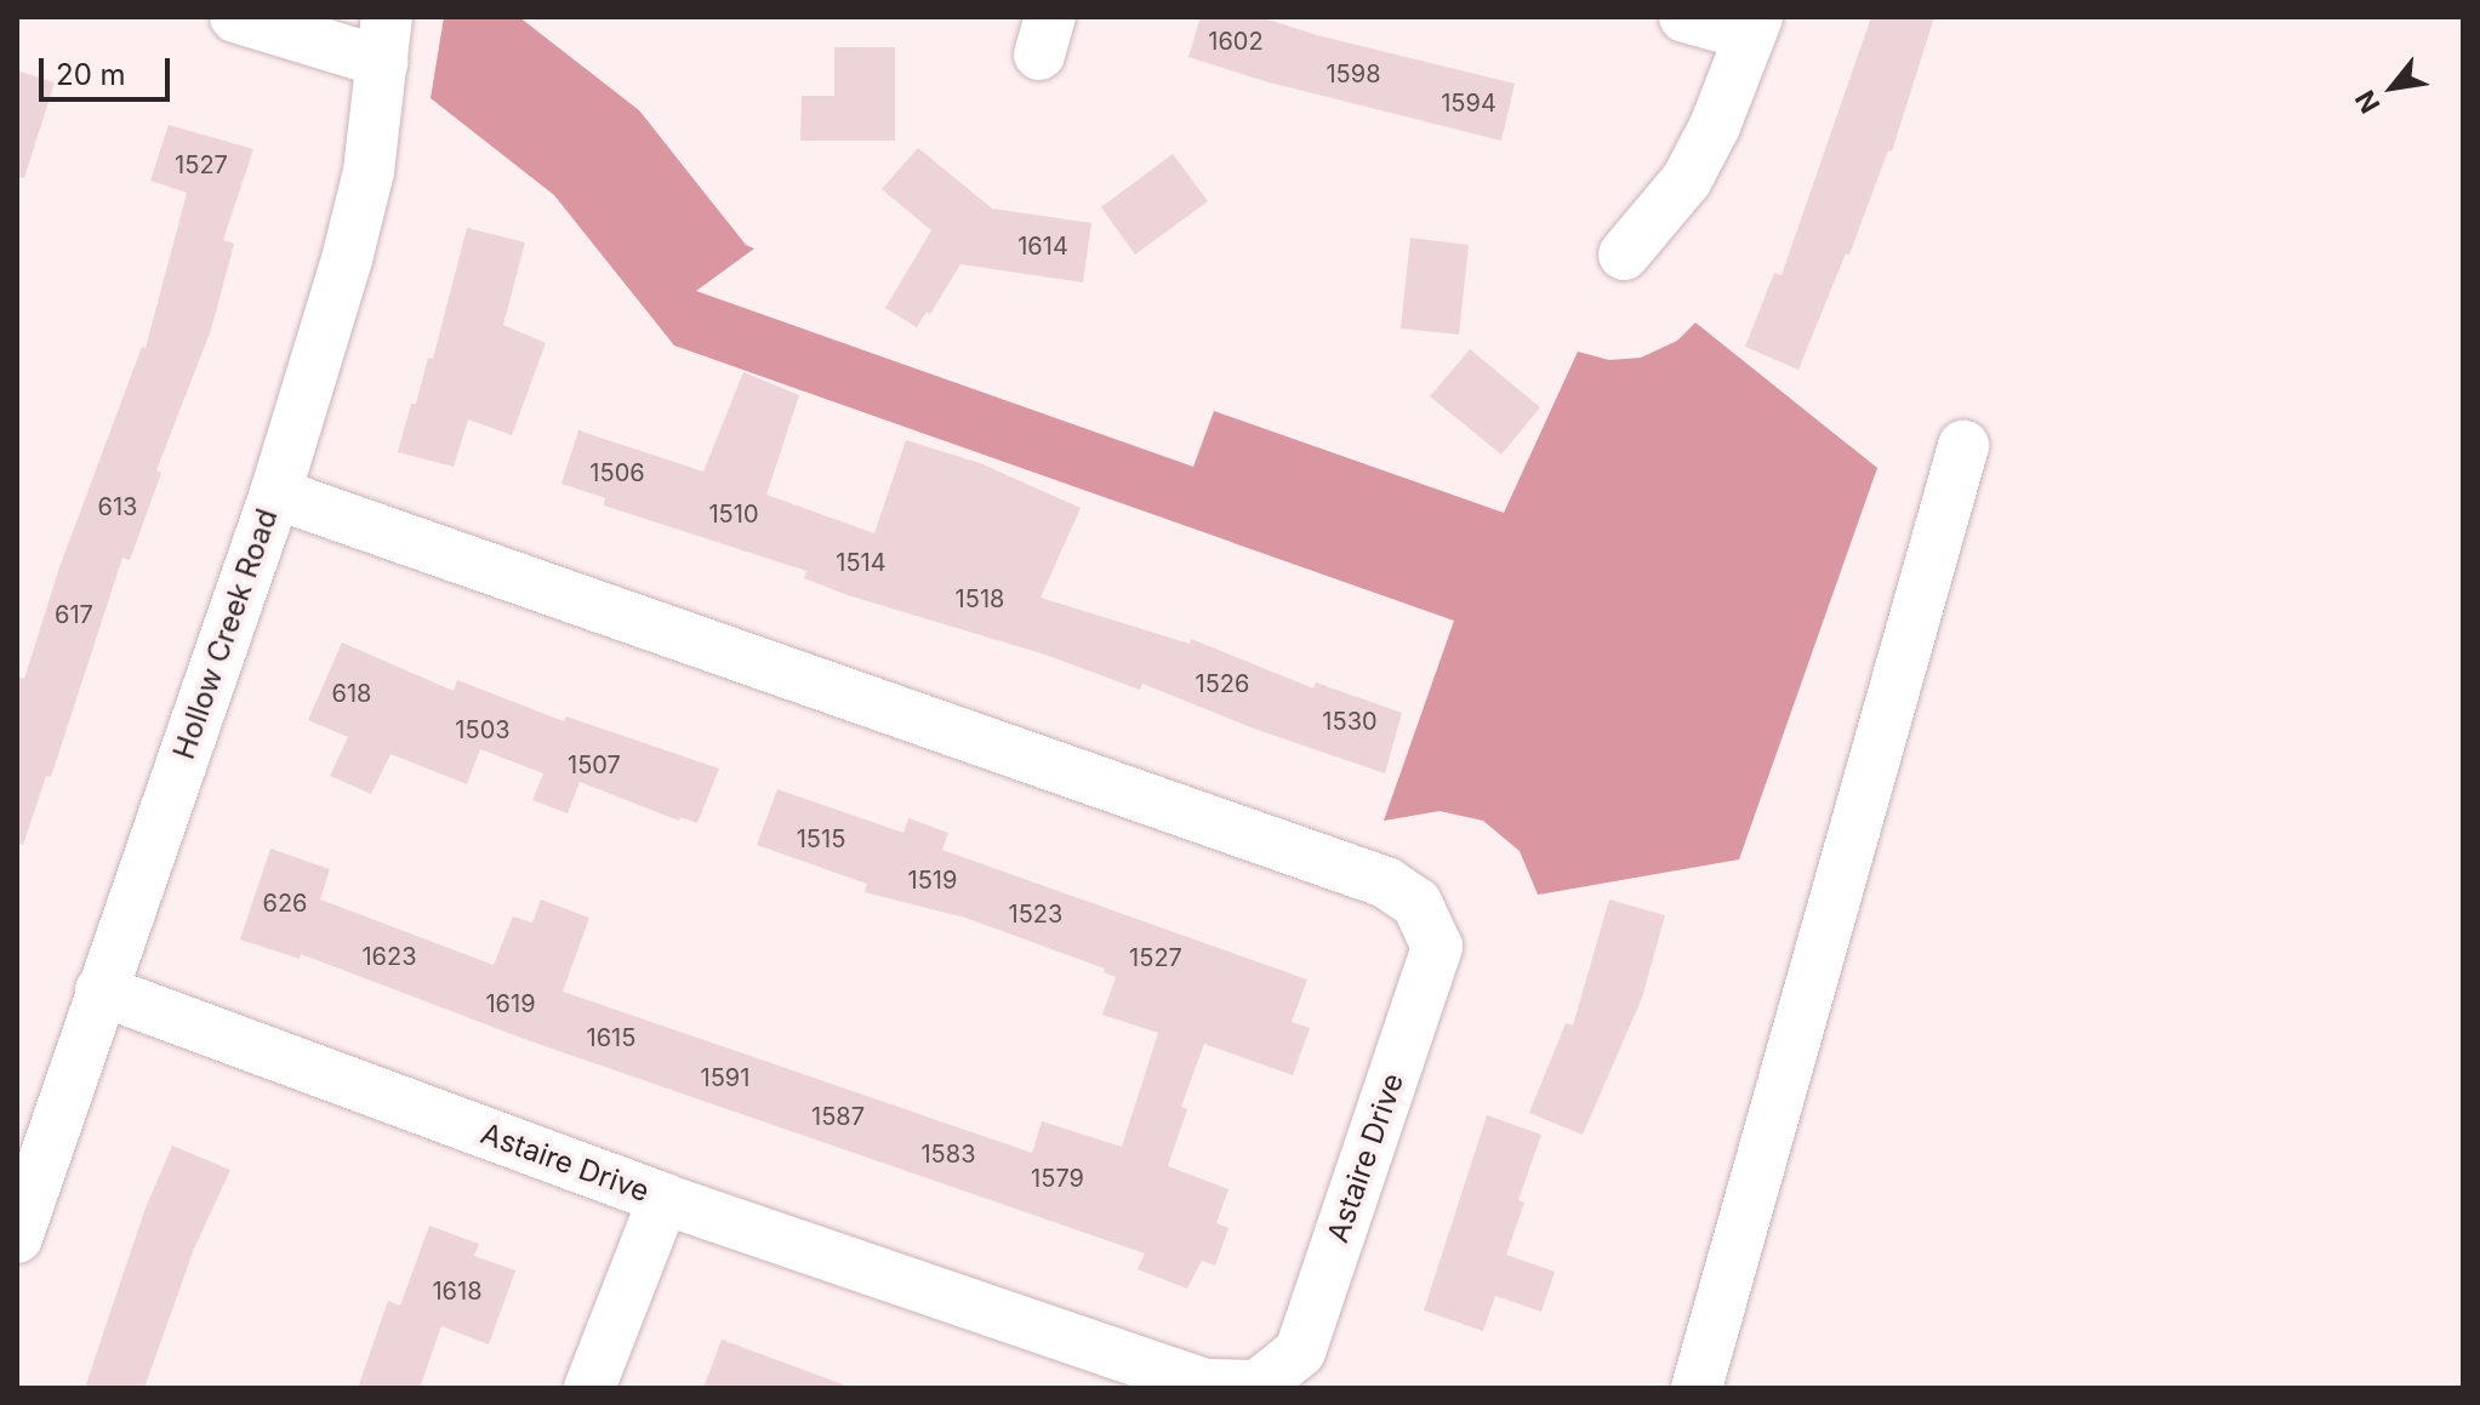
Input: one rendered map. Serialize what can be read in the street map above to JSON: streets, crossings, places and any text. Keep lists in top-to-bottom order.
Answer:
{
  "streets": {
    "street": ["Hollow Creek Road", "Astaire Drive"]
  },
  "crossings": [
    ["Hollow Creek Road", "Astaire Drive"]
  ],
  "house_numbers": [
    "1602",
    "1598",
    "1594",
    "1527",
    "1614",
    "1506",
    "613",
    "1510",
    "1514",
    "1518",
    "617",
    "1526",
    "618",
    "1530",
    "1503",
    "1507",
    "1515",
    "1519",
    "626",
    "1523",
    "1623",
    "1527",
    "1619",
    "1615",
    "1591",
    "1587",
    "1583",
    "1579",
    "1618"
  ],
  "scale_bar": "20 m",
  "north": "bottom left"
}
